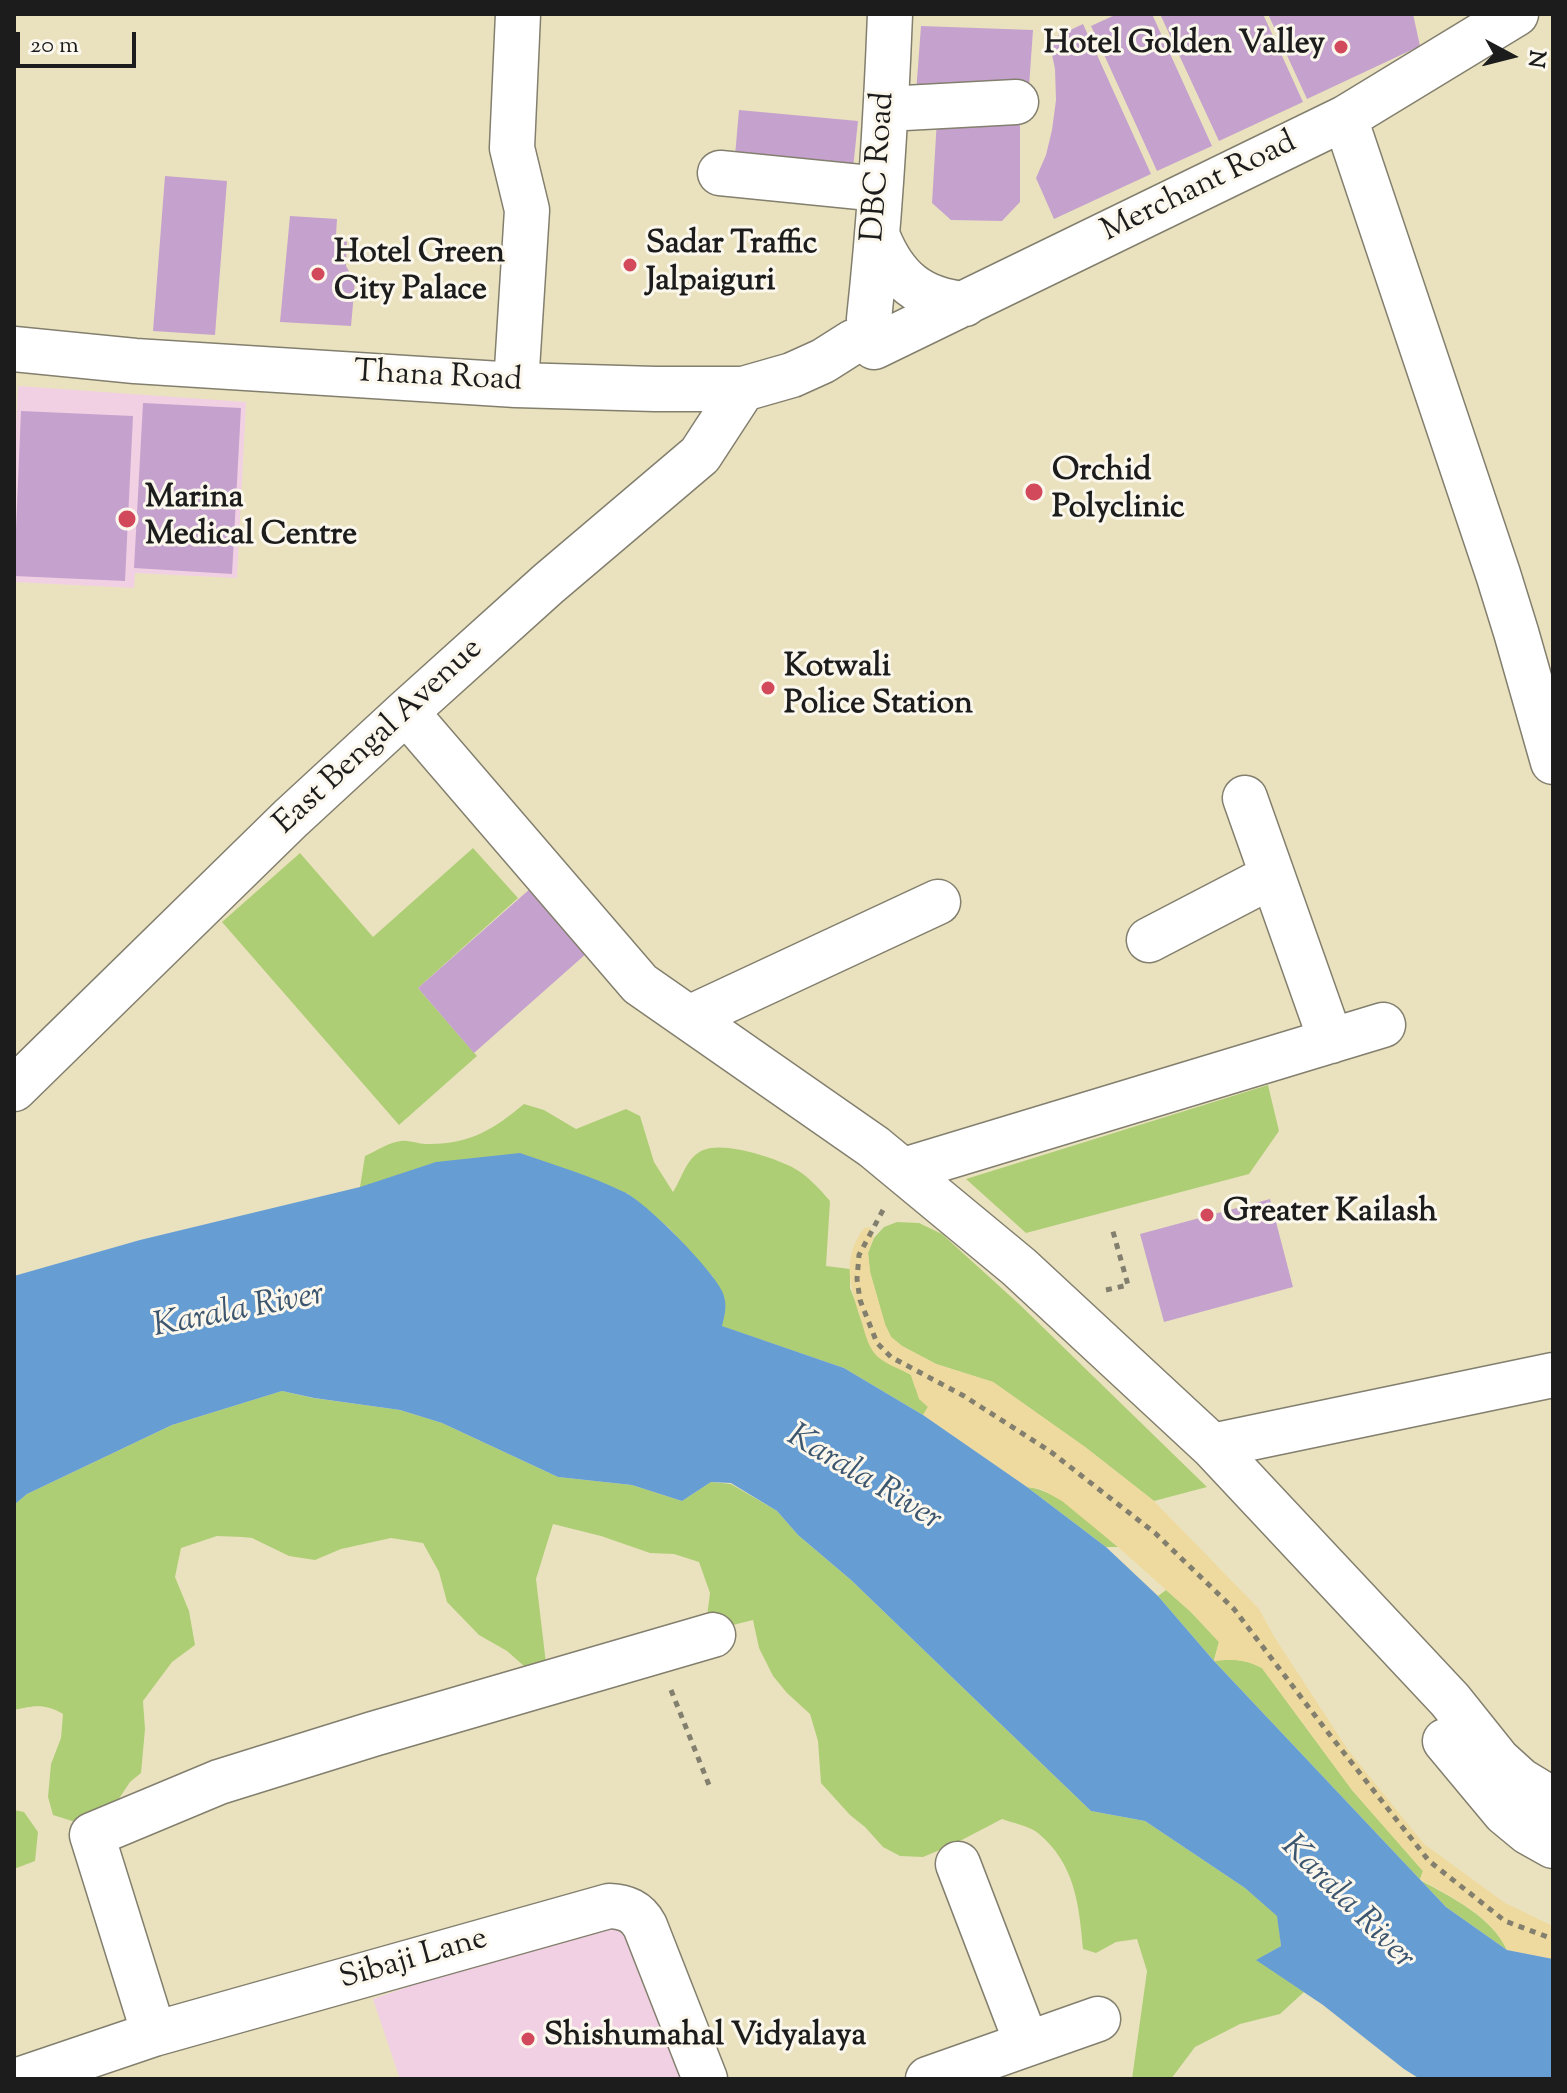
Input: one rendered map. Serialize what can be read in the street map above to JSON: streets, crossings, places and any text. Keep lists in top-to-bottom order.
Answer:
{
  "streets": {
    "street": [
      "DBC Road",
      "Merchant Road",
      "Thana Road",
      "East Bengal Avenue",
      "Sibaji Lane"
    ]
  },
  "crossings": [
    ["DBC Road", "Merchant Road"],
    ["DBC Road", "Thana Road"],
    ["Merchant Road", "Thana Road"],
    ["Thana Road", "East Bengal Avenue"]
  ],
  "water": ["Karala River"],
  "places": [
    "Hotel Golden Valley",
    "Sadar Traffic Jalpaiguri",
    "Hotel Green City Palace",
    "Orchid Polyclinic",
    "Marina Medical Centre",
    "Kotwali Police Station",
    "Greater Kailash",
    "Shishumahal Vidyalaya"
  ],
  "scale_bar": "20 m",
  "north": "right"
}
